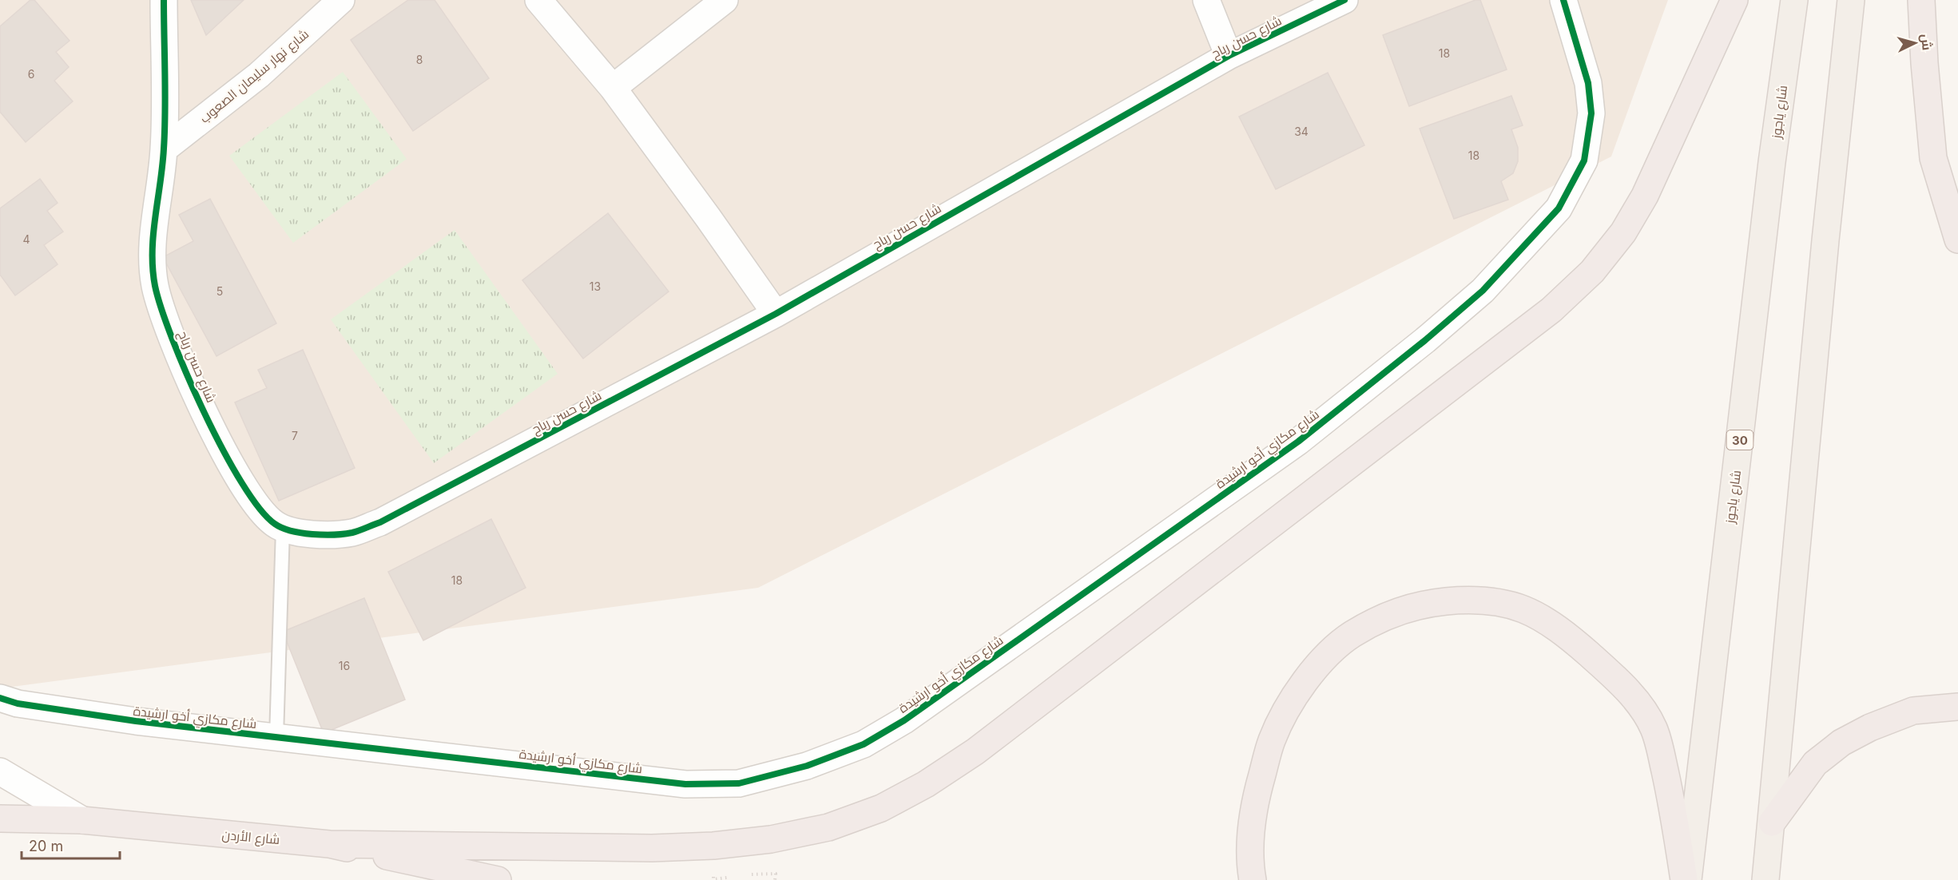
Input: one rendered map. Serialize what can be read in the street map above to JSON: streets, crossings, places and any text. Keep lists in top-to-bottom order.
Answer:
{
  "streets": {
    "highway": ["شارع الأردن"],
    "main road": ["شارع ياجوز", "30"],
    "street": ["شارع حسن رباح", "شارع نهار سليمان الصعوب", "شارع مكازي أخو ارشيدة"]
  },
  "crossings": [
    ["شارع حسن رباح", "شارع نهار سليمان الصعوب"]
  ],
  "house_numbers": [
    "18",
    "8",
    "6",
    "34",
    "18",
    "4",
    "13",
    "5",
    "7",
    "18",
    "16"
  ],
  "scale_bar": "20 m",
  "north": "right"
}
